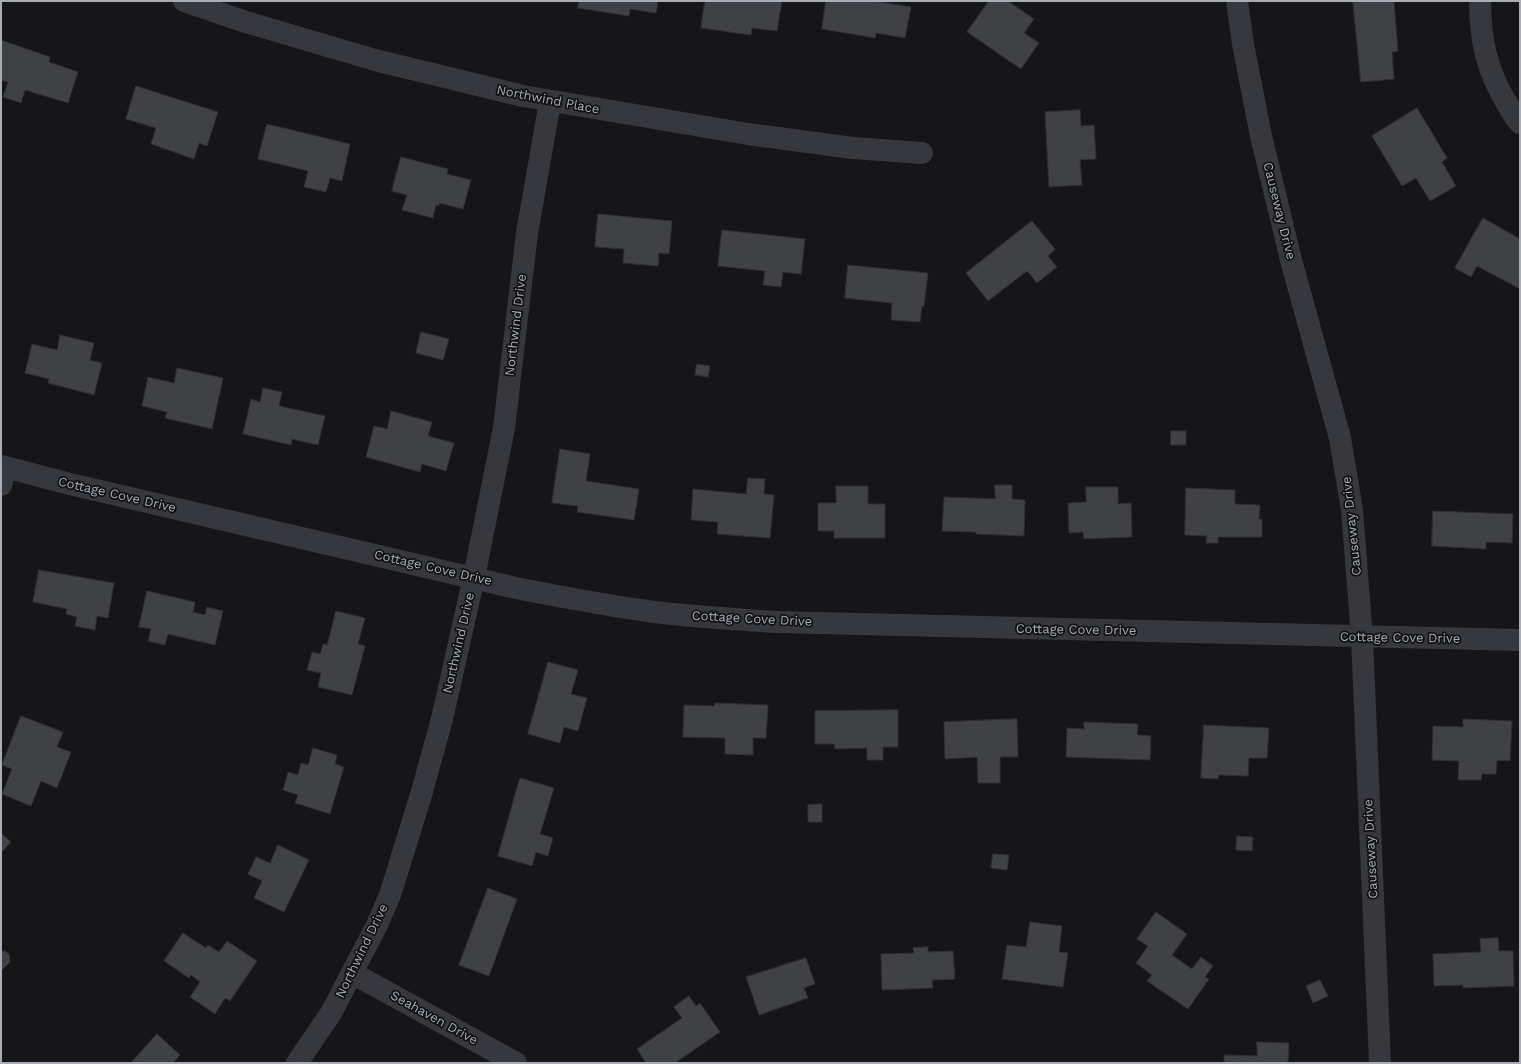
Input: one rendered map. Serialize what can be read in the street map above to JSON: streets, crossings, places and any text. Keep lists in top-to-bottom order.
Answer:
{
  "streets": {
    "street": [
      "Northwind Place",
      "Causeway Drive",
      "Northwind Drive",
      "Cottage Cove Drive",
      "Seahaven Drive"
    ]
  },
  "crossings": [
    ["Northwind Place", "Northwind Drive"],
    ["Causeway Drive", "Cottage Cove Drive"],
    ["Northwind Drive", "Cottage Cove Drive"],
    ["Northwind Drive", "Seahaven Drive"]
  ]
}
